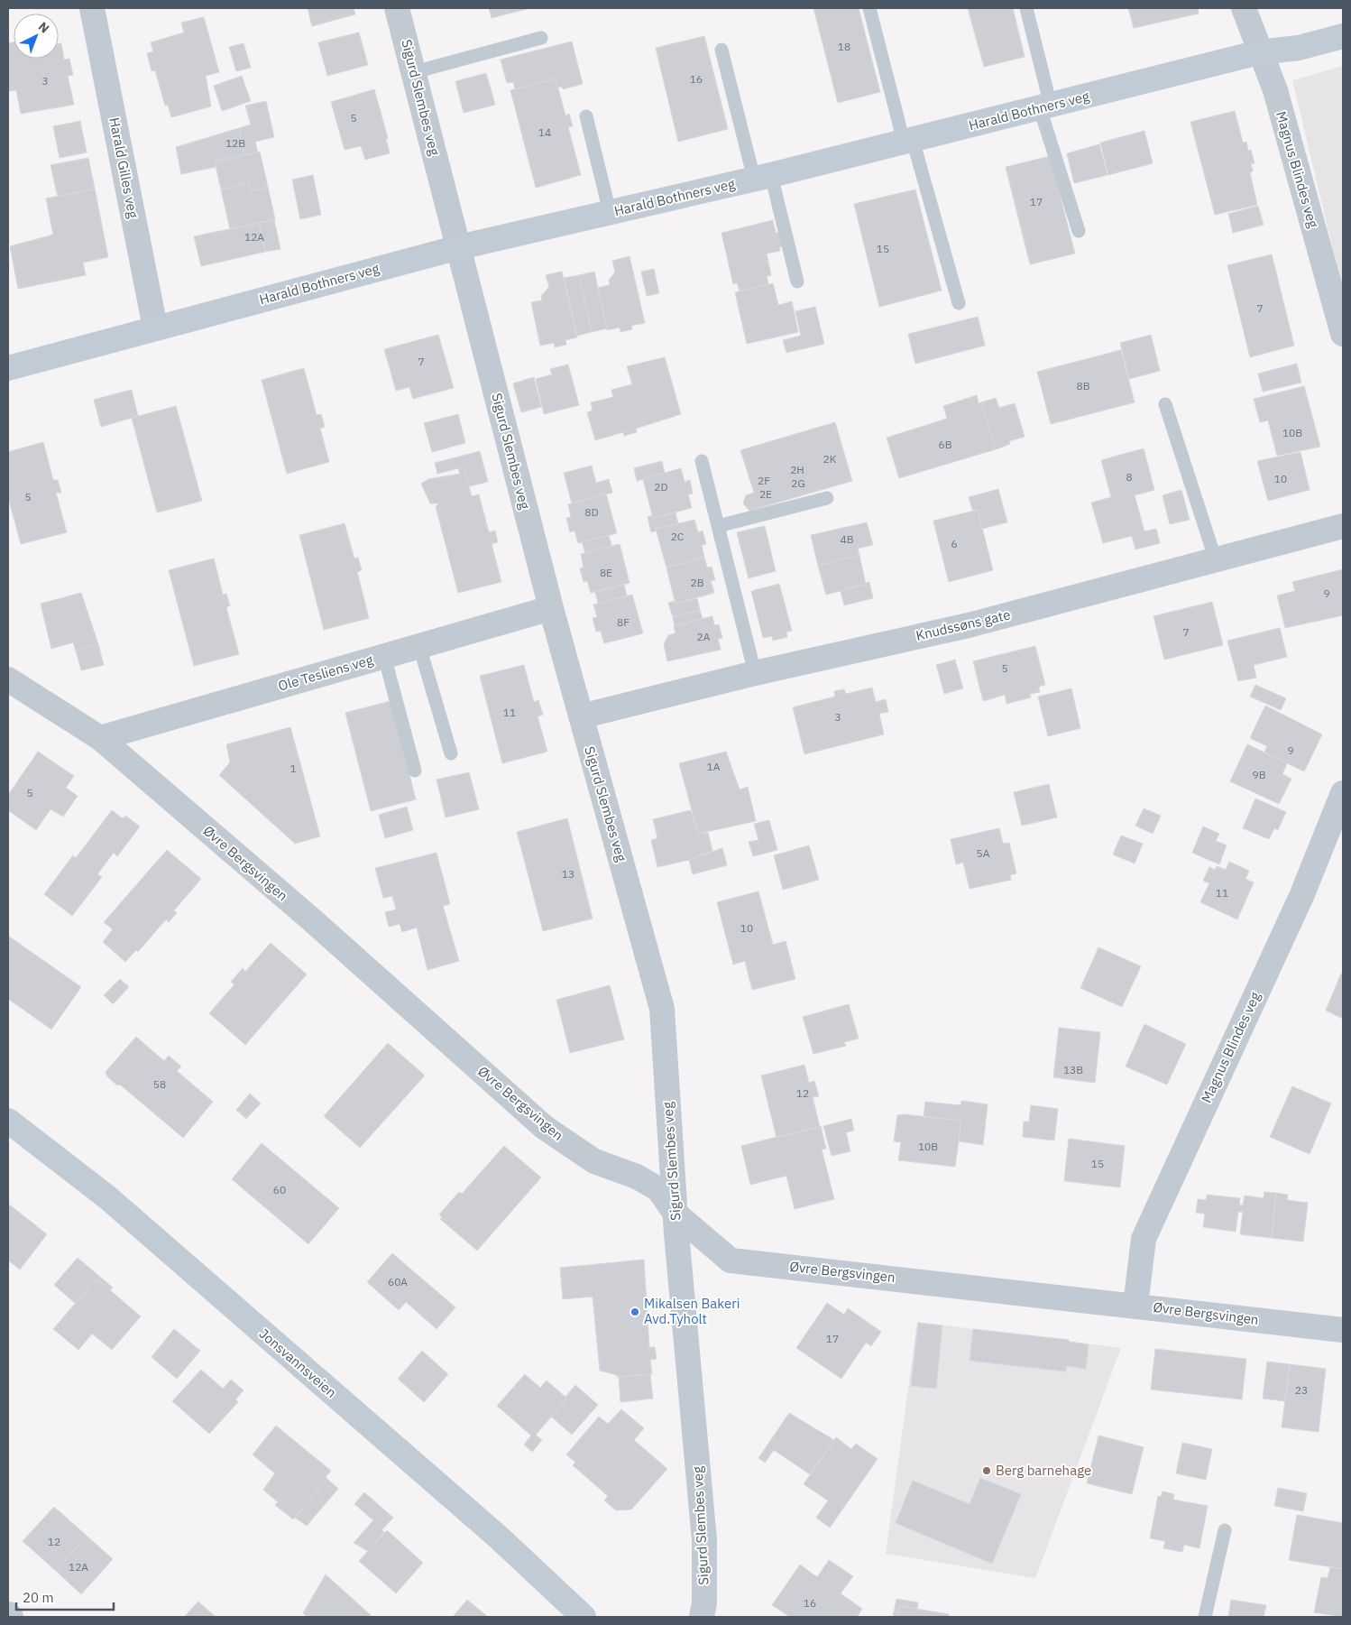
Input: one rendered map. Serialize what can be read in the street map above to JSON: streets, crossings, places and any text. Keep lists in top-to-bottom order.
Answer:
{
  "streets": {
    "street": [
      "Sigurd Slembes veg",
      "Harald Bothners veg",
      "Harald Gilles veg",
      "Magnus Blindes veg",
      "Knudssøns gate",
      "Ole Tesliens veg",
      "Øvre Bergsvingen",
      "Jonsvannsveien"
    ]
  },
  "crossings": [
    ["Sigurd Slembes veg", "Harald Bothners veg"],
    ["Sigurd Slembes veg", "Knudssøns gate"],
    ["Sigurd Slembes veg", "Ole Tesliens veg"],
    ["Sigurd Slembes veg", "Øvre Bergsvingen"],
    ["Harald Bothners veg", "Harald Gilles veg"],
    ["Harald Bothners veg", "Magnus Blindes veg"],
    ["Magnus Blindes veg", "Øvre Bergsvingen"],
    ["Ole Tesliens veg", "Øvre Bergsvingen"]
  ],
  "places": ["Mikalsen Bakeri Avd.Tyholt", "Berg barnehage"],
  "house_numbers": [
    "18",
    "16",
    "3",
    "5",
    "14",
    "12B",
    "17",
    "12A",
    "15",
    "7",
    "7",
    "8B",
    "10B",
    "6B",
    "2K",
    "2H",
    "8",
    "10",
    "2F",
    "2G",
    "2D",
    "2E",
    "5",
    "8D",
    "2C",
    "4B",
    "6",
    "8E",
    "2B",
    "9",
    "8F",
    "7",
    "2A",
    "5",
    "11",
    "3",
    "9",
    "1A",
    "1",
    "9B",
    "5",
    "5A",
    "13",
    "11",
    "10",
    "13B",
    "58",
    "12",
    "10B",
    "15",
    "60",
    "60A",
    "17",
    "23",
    "12",
    "12A",
    "16"
  ],
  "scale_bar": "20 m",
  "north": "top right"
}
